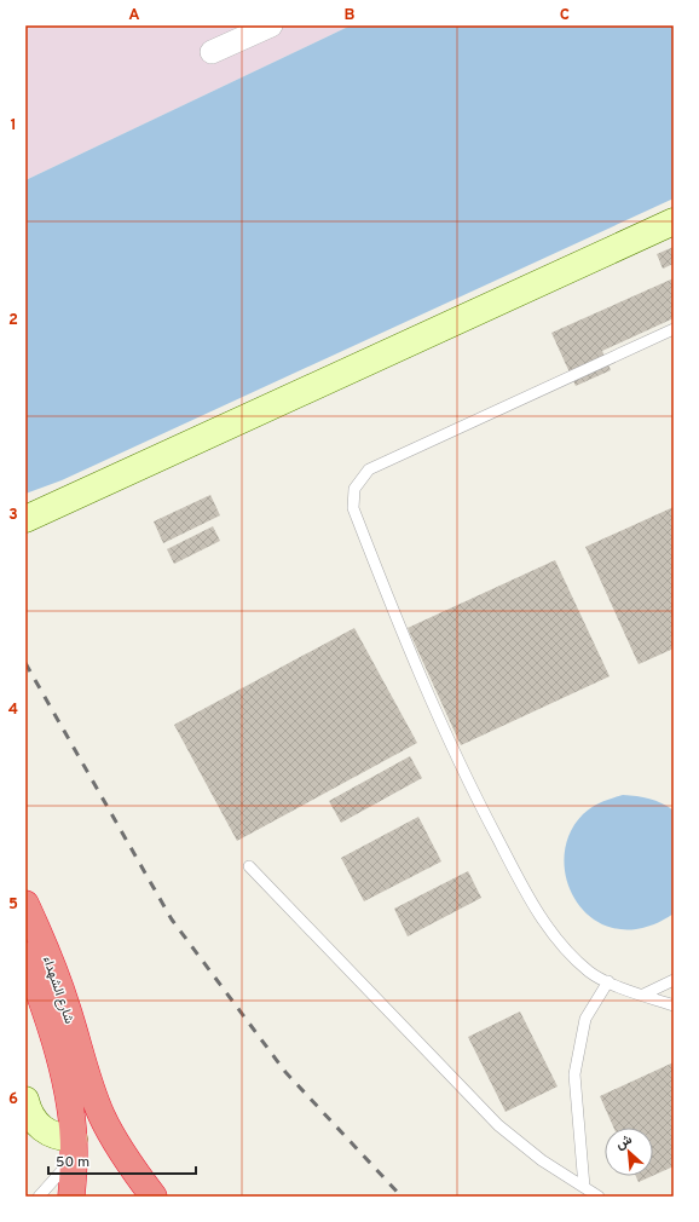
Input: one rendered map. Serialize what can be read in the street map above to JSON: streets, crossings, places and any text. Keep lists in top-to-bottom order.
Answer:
{
  "streets": {
    "highway": ["شارع الشهداء"]
  },
  "scale_bar": "50 m",
  "north": "top left",
  "grid": {
    "columns": ["A", "B", "C"],
    "rows": [
      "1",
      "2",
      "3",
      "4",
      "5",
      "6"
    ]
  }
}
